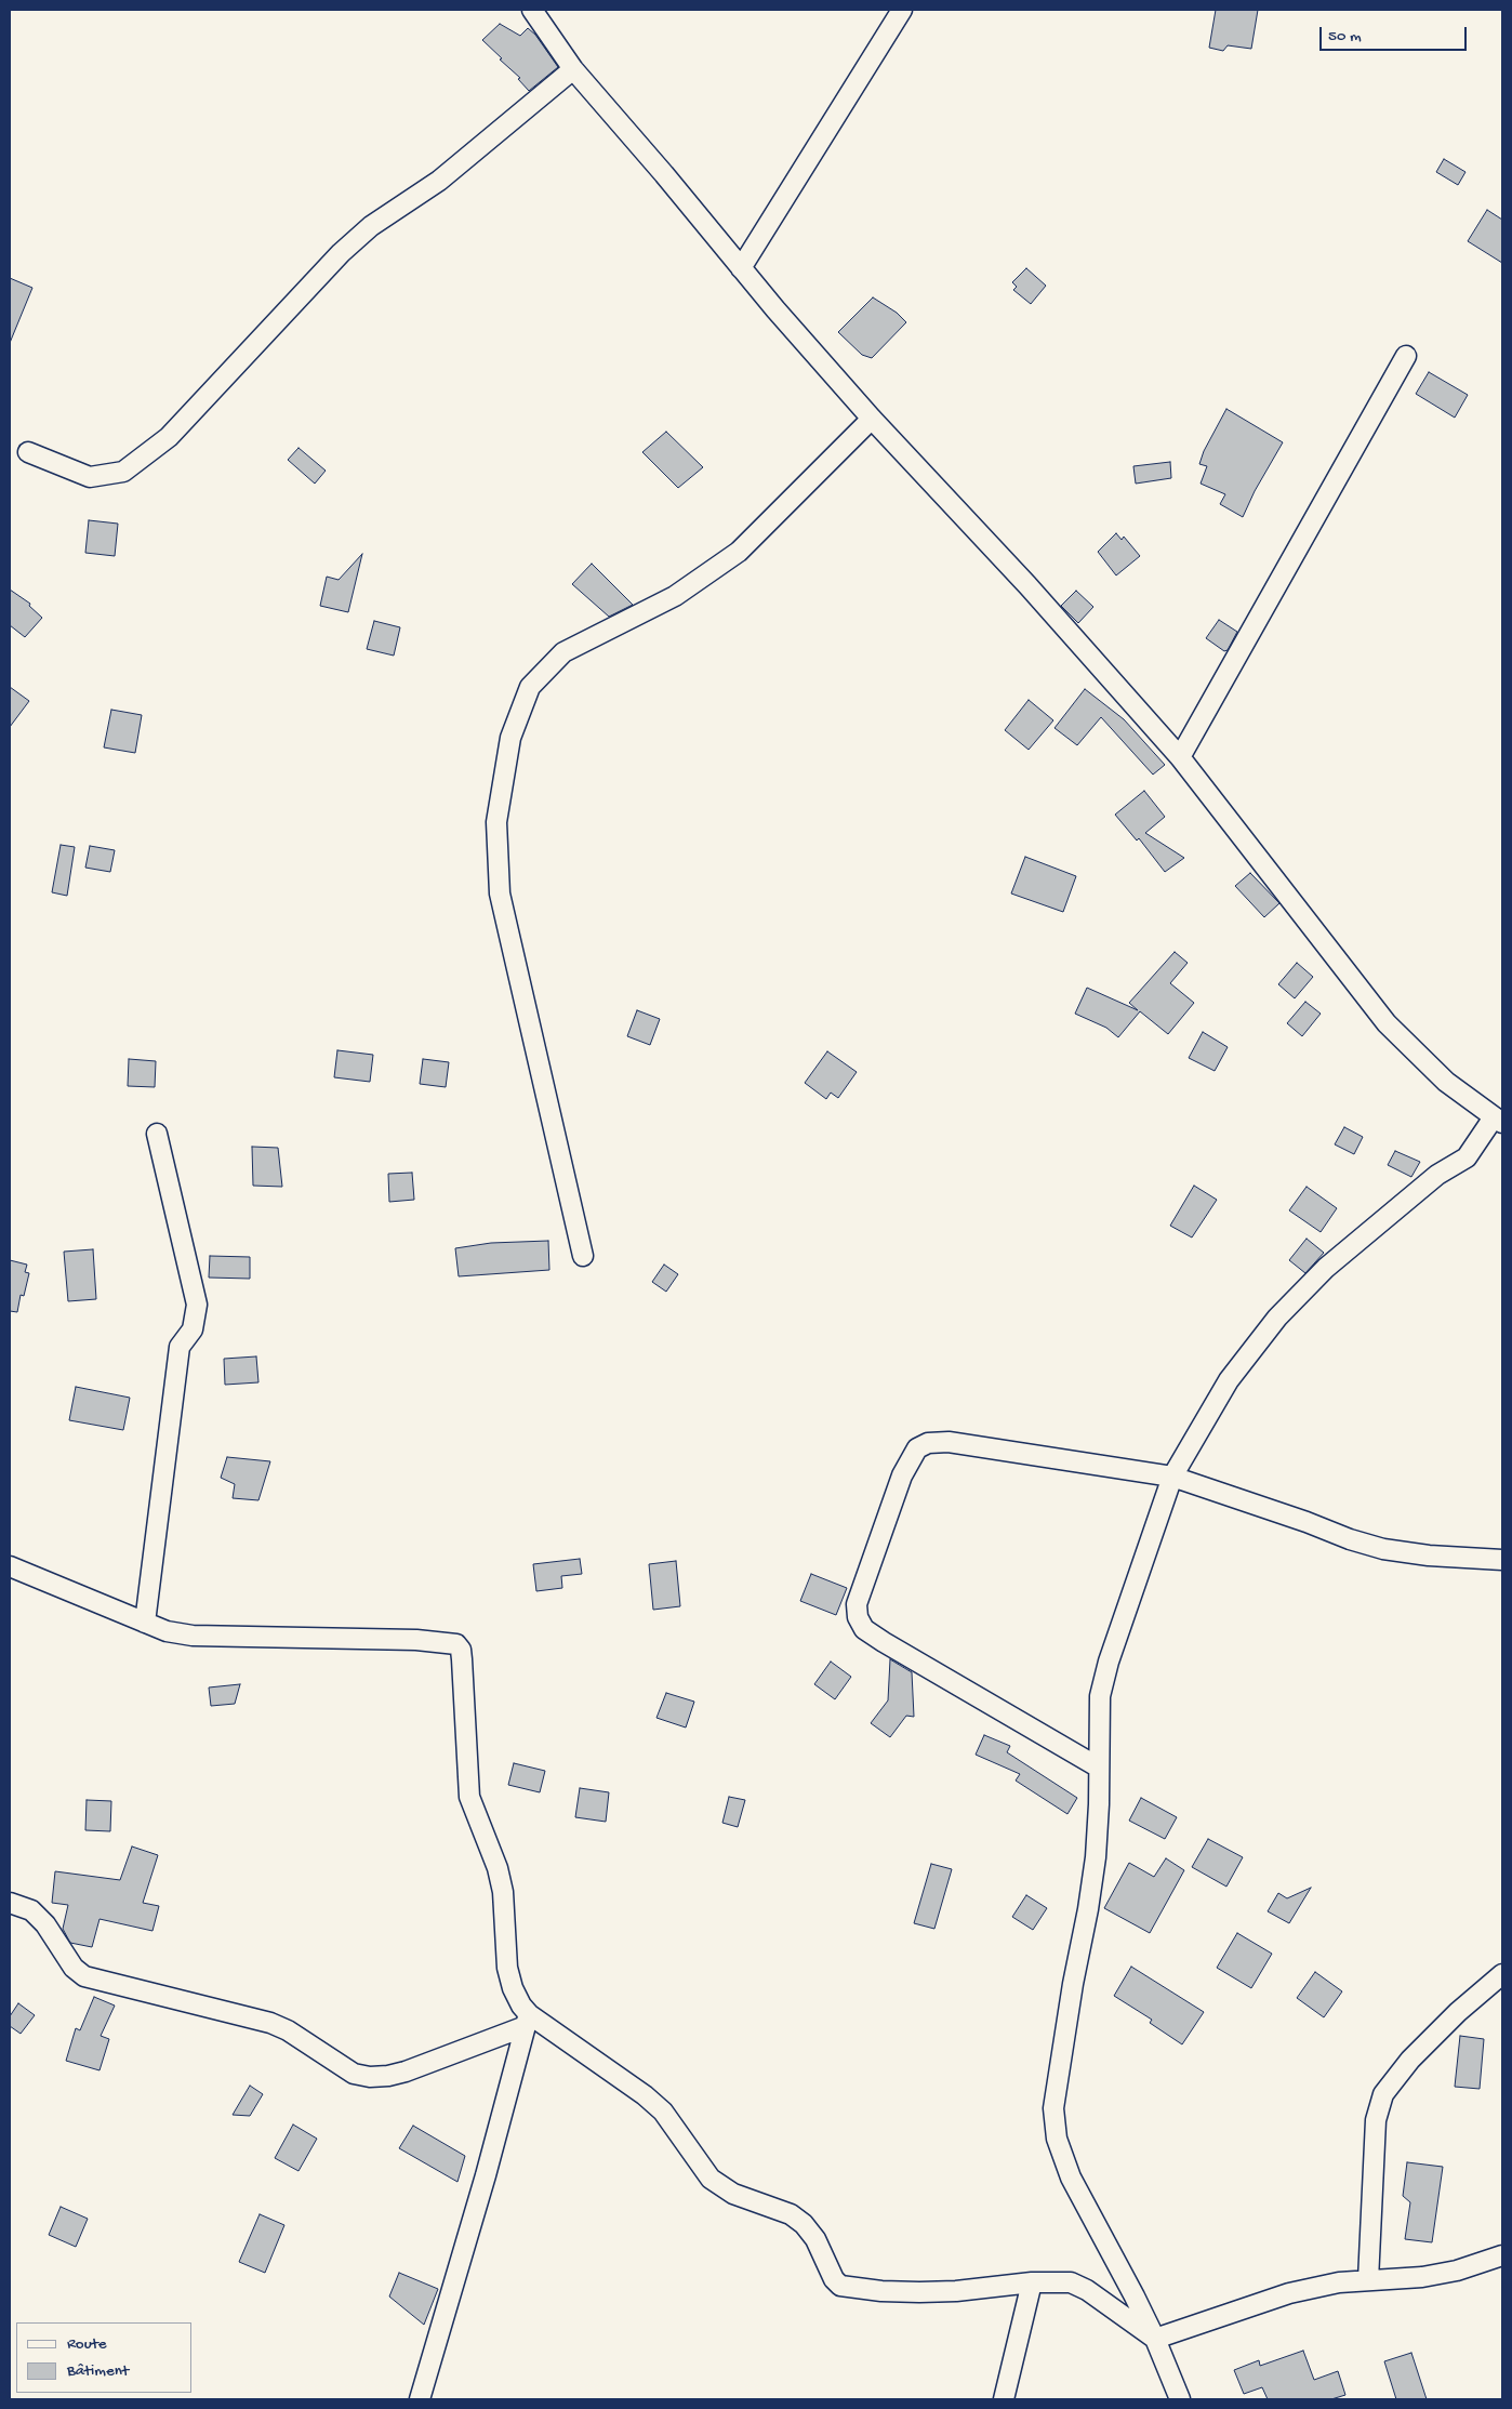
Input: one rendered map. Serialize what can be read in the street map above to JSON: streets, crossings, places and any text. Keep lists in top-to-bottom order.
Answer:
{
  "legend": ["Route", "Bâtiment"],
  "scale_bar": "50 m"
}
